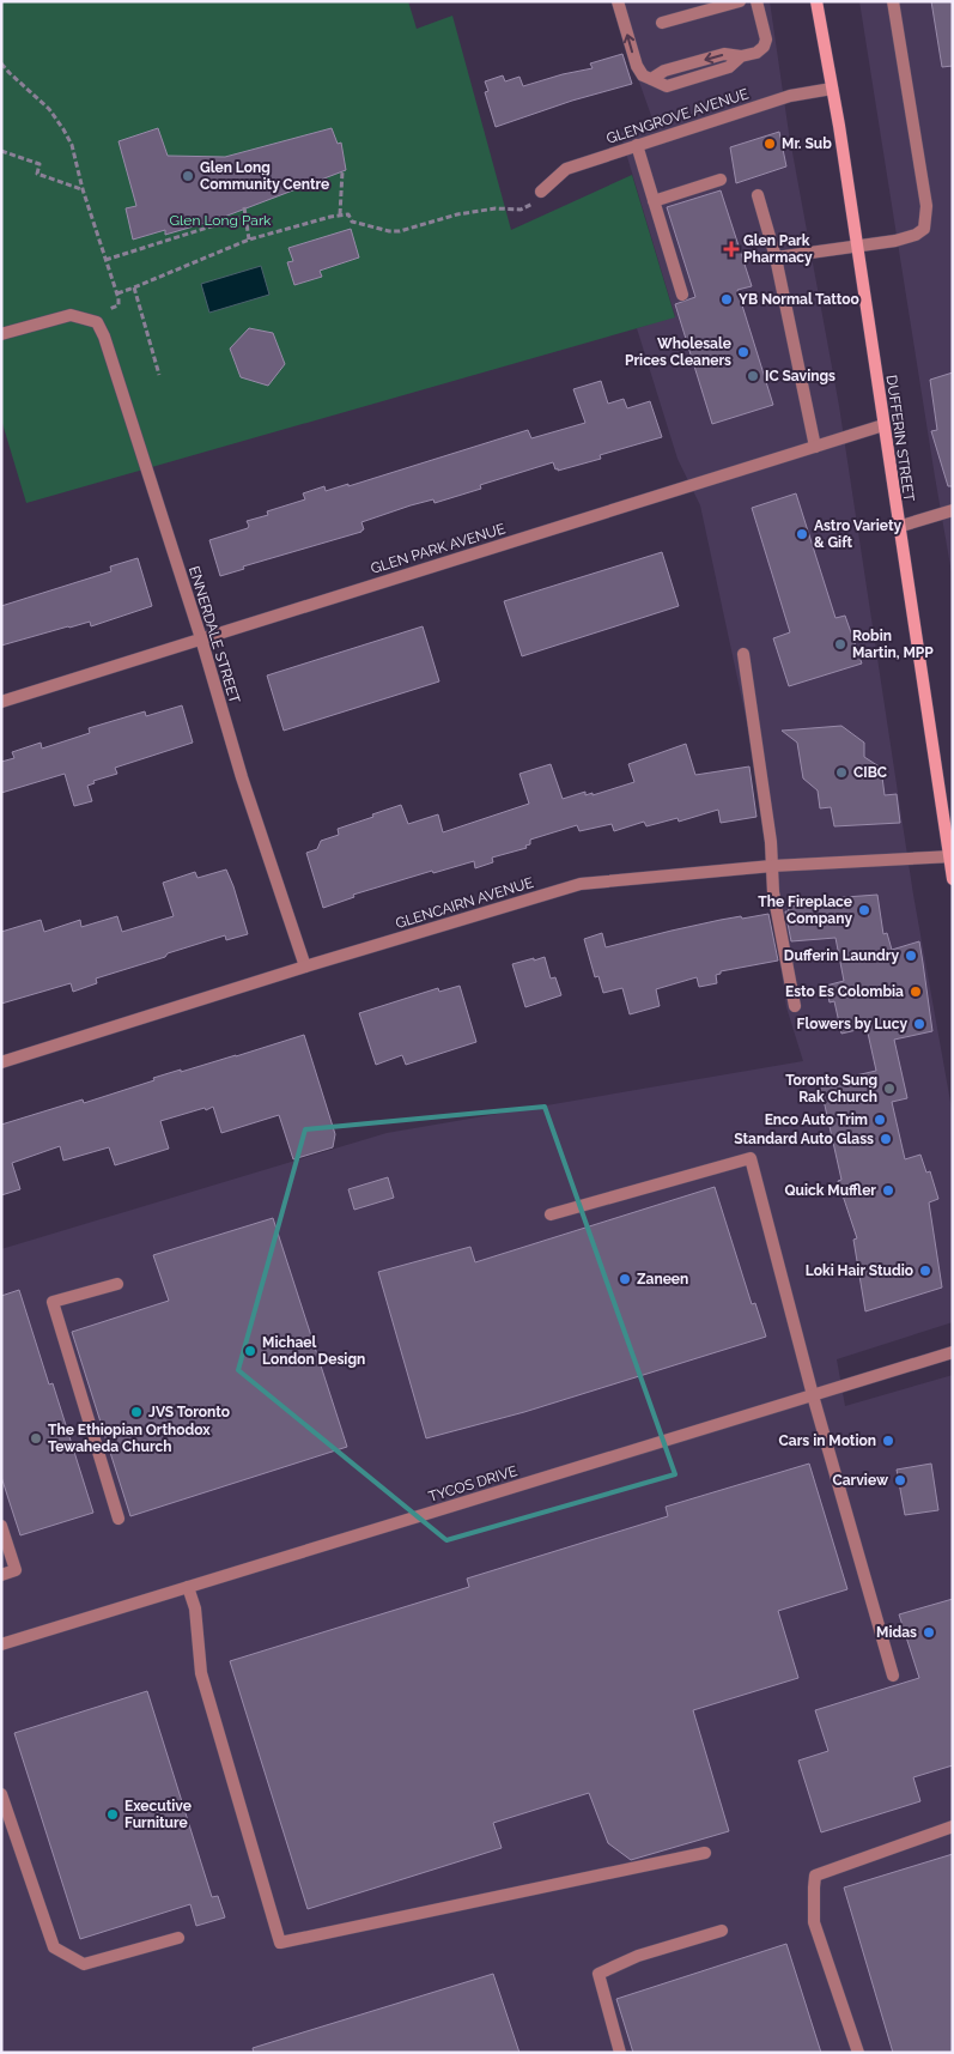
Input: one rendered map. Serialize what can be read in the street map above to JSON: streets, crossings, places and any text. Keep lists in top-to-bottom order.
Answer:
{
  "streets": {
    "main road": ["DUFFERIN STREET"],
    "street": [
      "GLENGROVE AVENUE",
      "GLEN PARK AVENUE",
      "ENNERDALE STREET",
      "GLENCAIRN AVENUE",
      "TYCOS DRIVE"
    ]
  },
  "crossings": [
    ["GLENGROVE AVENUE", "DUFFERIN STREET"],
    ["DUFFERIN STREET", "GLEN PARK AVENUE"],
    ["DUFFERIN STREET", "GLENCAIRN AVENUE"],
    ["GLEN PARK AVENUE", "ENNERDALE STREET"],
    ["ENNERDALE STREET", "GLENCAIRN AVENUE"]
  ],
  "parks": ["Glen Long Park"],
  "places": {
    "other": [
      "Mr. Sub",
      "Glen Long Community Centre",
      "YB Normal Tattoo",
      "Wholesale Prices Cleaners",
      "IC Savings",
      "Astro Variety & Gift",
      "Robin Martin, MPP",
      "CIBC",
      "The Fireplace Company",
      "Dufferin Laundry",
      "Esto Es Colombia",
      "Flowers by Lucy",
      "Toronto Sung Rak Church",
      "Enco Auto Trim",
      "Standard Auto Glass",
      "Quick Muffler",
      "Loki Hair Studio",
      "Zaneen",
      "Michael London Design",
      "JVS Toronto",
      "The Ethiopian Orthodox Tewaheda Church",
      "Cars in Motion",
      "Carview",
      "Midas",
      "Executive Furniture"
    ],
    "health": ["Glen Park Pharmacy"]
  }
}
